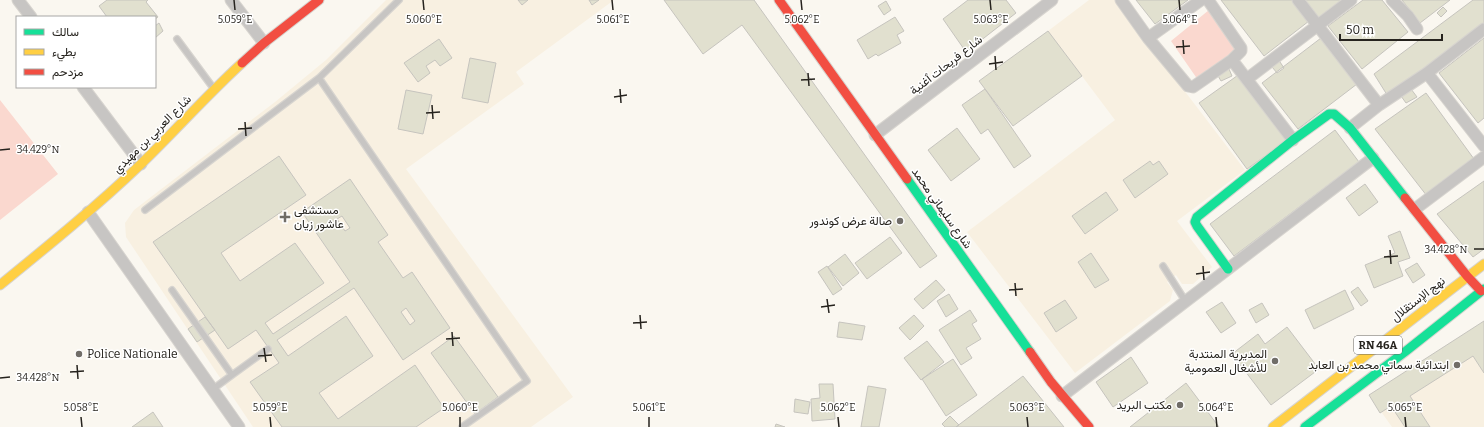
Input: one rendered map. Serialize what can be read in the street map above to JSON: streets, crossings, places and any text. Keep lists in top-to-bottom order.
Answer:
{
  "streets": {
    "street": [
      "شارع فريحات ٱغنية",
      "شارع العربي بن مهيدي",
      "شارع سليماني محمد",
      "نهج الإستقلال",
      "RN 46A"
    ]
  },
  "crossings": [
    ["شارع فريحات ٱغنية", "شارع سليماني محمد"]
  ],
  "places": {
    "health": ["مستشفى عاشور زيان"],
    "other": [
      "صالة عرض كوندور",
      "Police Nationale",
      "المديرية المنتدبة للأشغال العمومية",
      "ابتدائية سماتي محمد بن العابد",
      "مكتب البريد"
    ]
  },
  "legend": ["سالك", "بطيء", "مزدحم"],
  "scale_bar": "50 m",
  "coordinates": [
    "5.059°E",
    "5.060°E",
    "5.061°E",
    "5.062°E",
    "5.063°E",
    "5.064°E",
    "34.429°N",
    "34.428°N",
    "5.058°E",
    "5.065°E"
  ]
}
